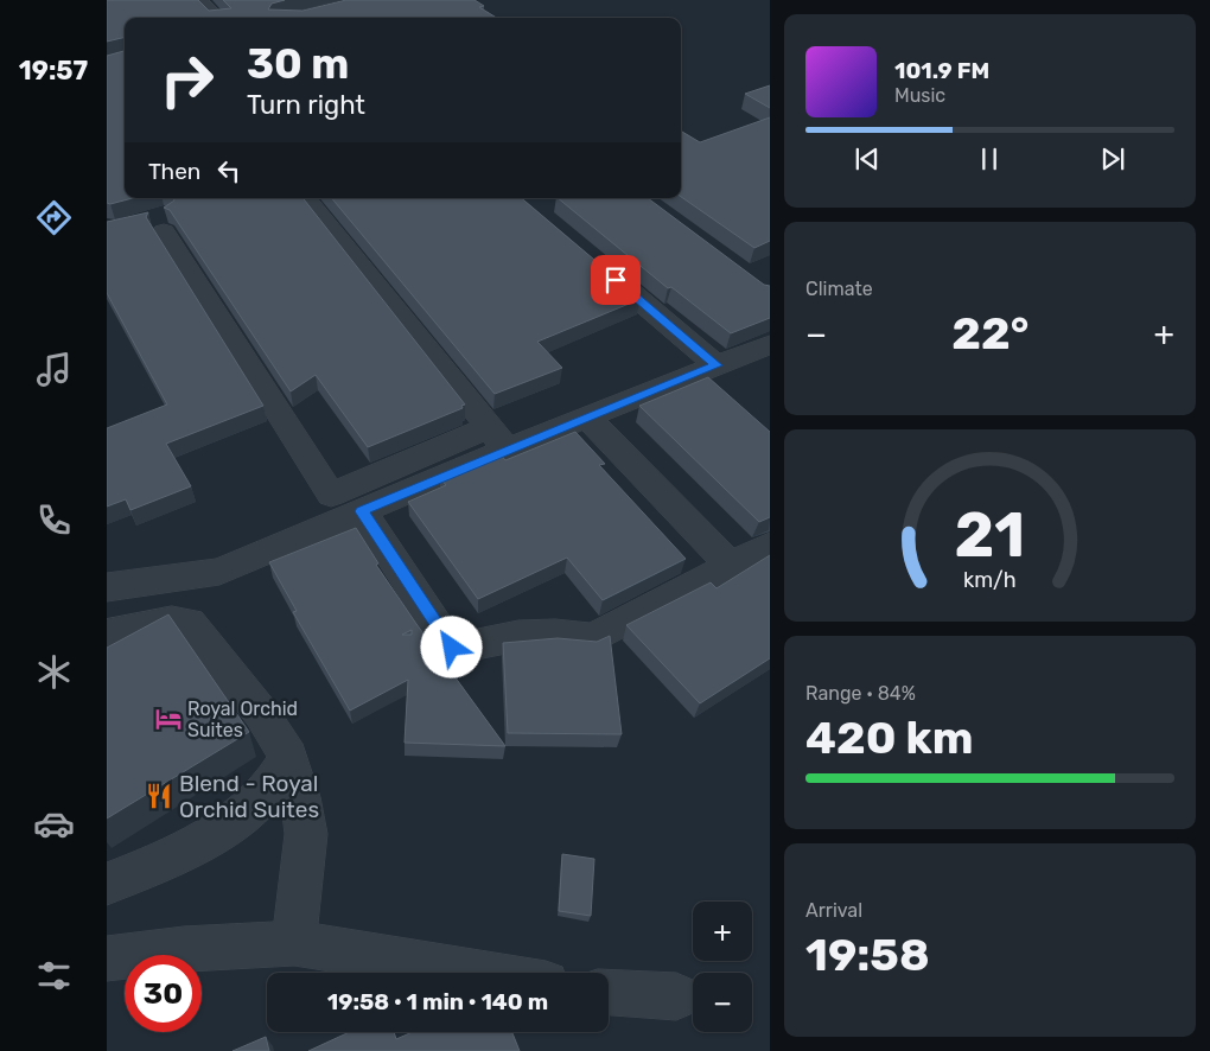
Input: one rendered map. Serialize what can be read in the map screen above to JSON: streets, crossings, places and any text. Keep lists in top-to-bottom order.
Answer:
{
  "places": {
    "hotel": ["Royal Orchid Suites"],
    "restaurant": ["Blend - Royal Orchid Suites"]
  },
  "page": {
    "tabs": "19:57",
    "turn": ["30 m", "Turn right"],
    "song": ["101.9 FM", "Music"],
    "then": "Then",
    "tile": [
      "Climate",
      ["Range · 84%", "420 km"],
      ["Arrival", "19:58"]
    ],
    "heat": ["−", "22°", "+"],
    "map_buttons": ["+", "−"],
    "limit": "30",
    "trip": "19:58 · 1 min · 140 m",
    "gauge": ["21", "km/h"]
  }
}
